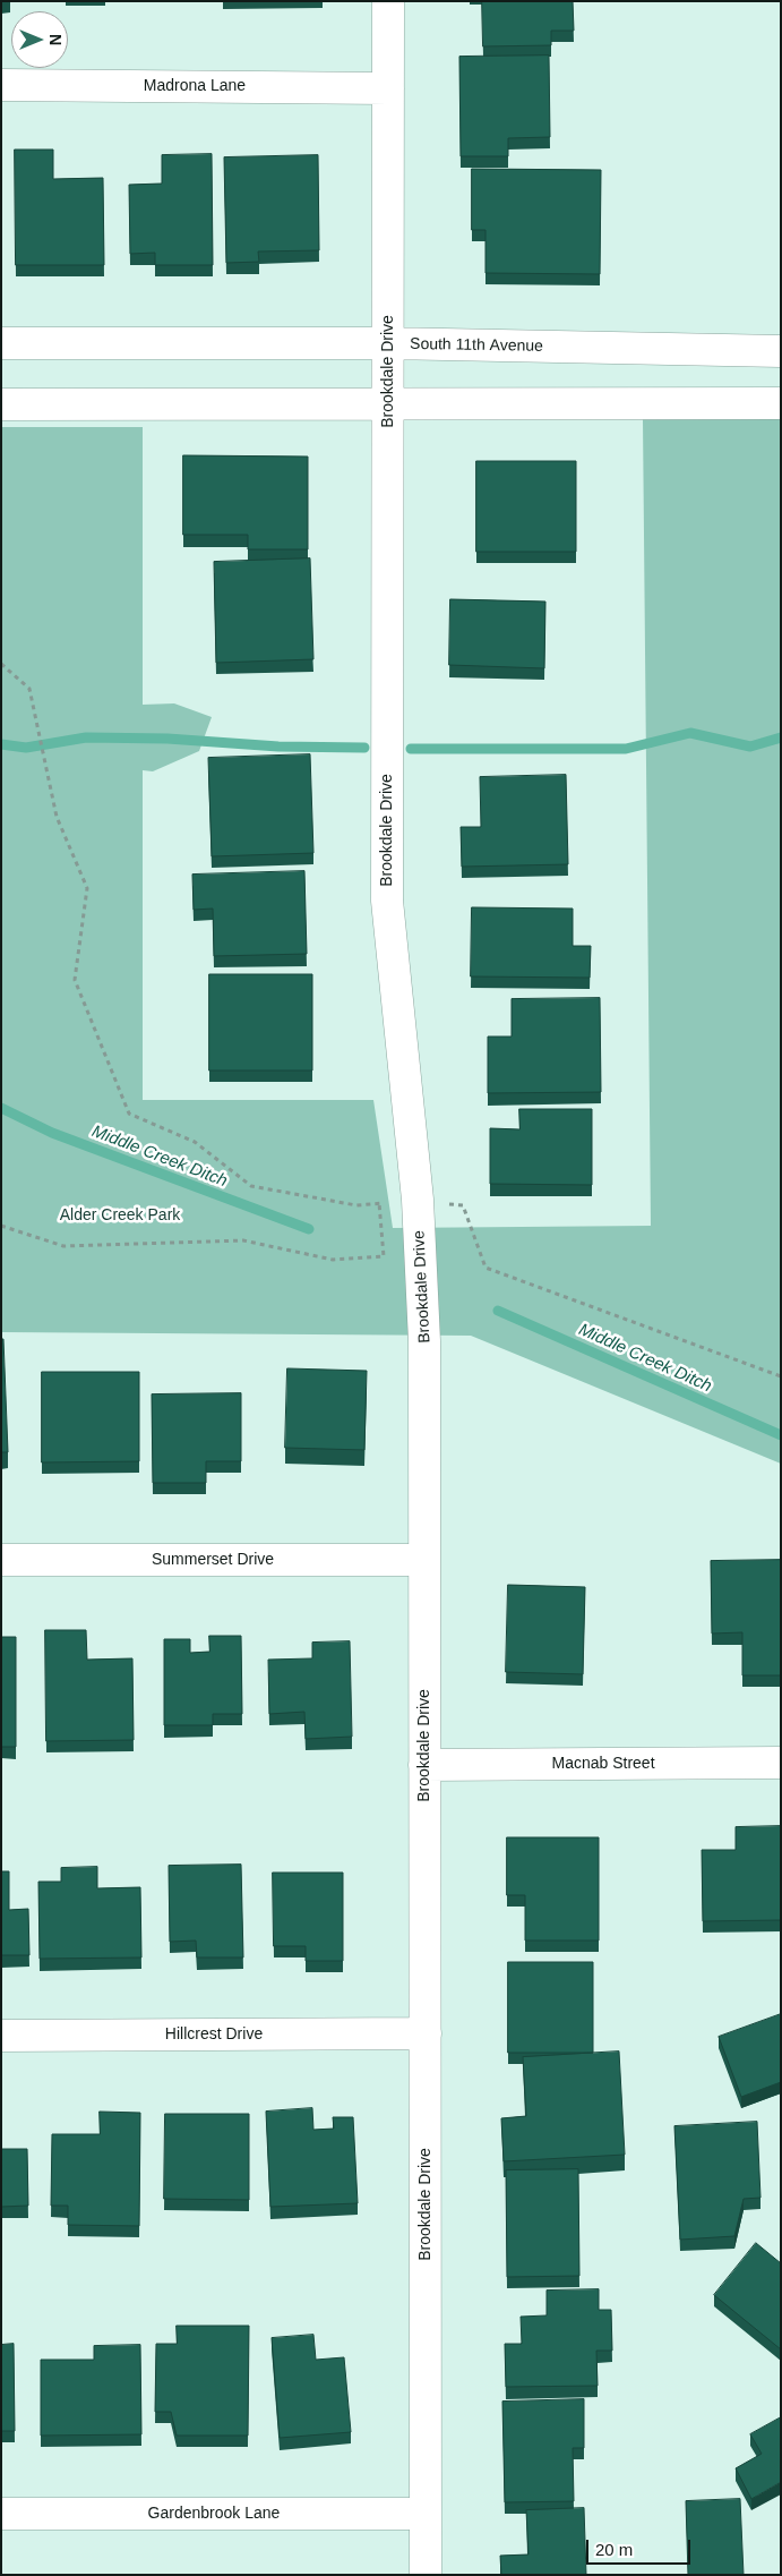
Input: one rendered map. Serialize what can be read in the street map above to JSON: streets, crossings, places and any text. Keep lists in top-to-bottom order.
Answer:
{
  "streets": {
    "street": [
      "Madrona Lane",
      "South 11th Avenue",
      "Brookdale Drive",
      "Summerset Drive",
      "Macnab Street",
      "Hillcrest Drive",
      "Gardenbrook Lane"
    ]
  },
  "crossings": [
    ["Madrona Lane", "Brookdale Drive"],
    ["South 11th Avenue", "Brookdale Drive"],
    ["Brookdale Drive", "Summerset Drive"],
    ["Brookdale Drive", "Macnab Street"],
    ["Brookdale Drive", "Hillcrest Drive"],
    ["Brookdale Drive", "Gardenbrook Lane"]
  ],
  "water": ["Middle Creek Ditch"],
  "parks": ["Alder Creek Park"],
  "scale_bar": "20 m",
  "north": "right"
}
